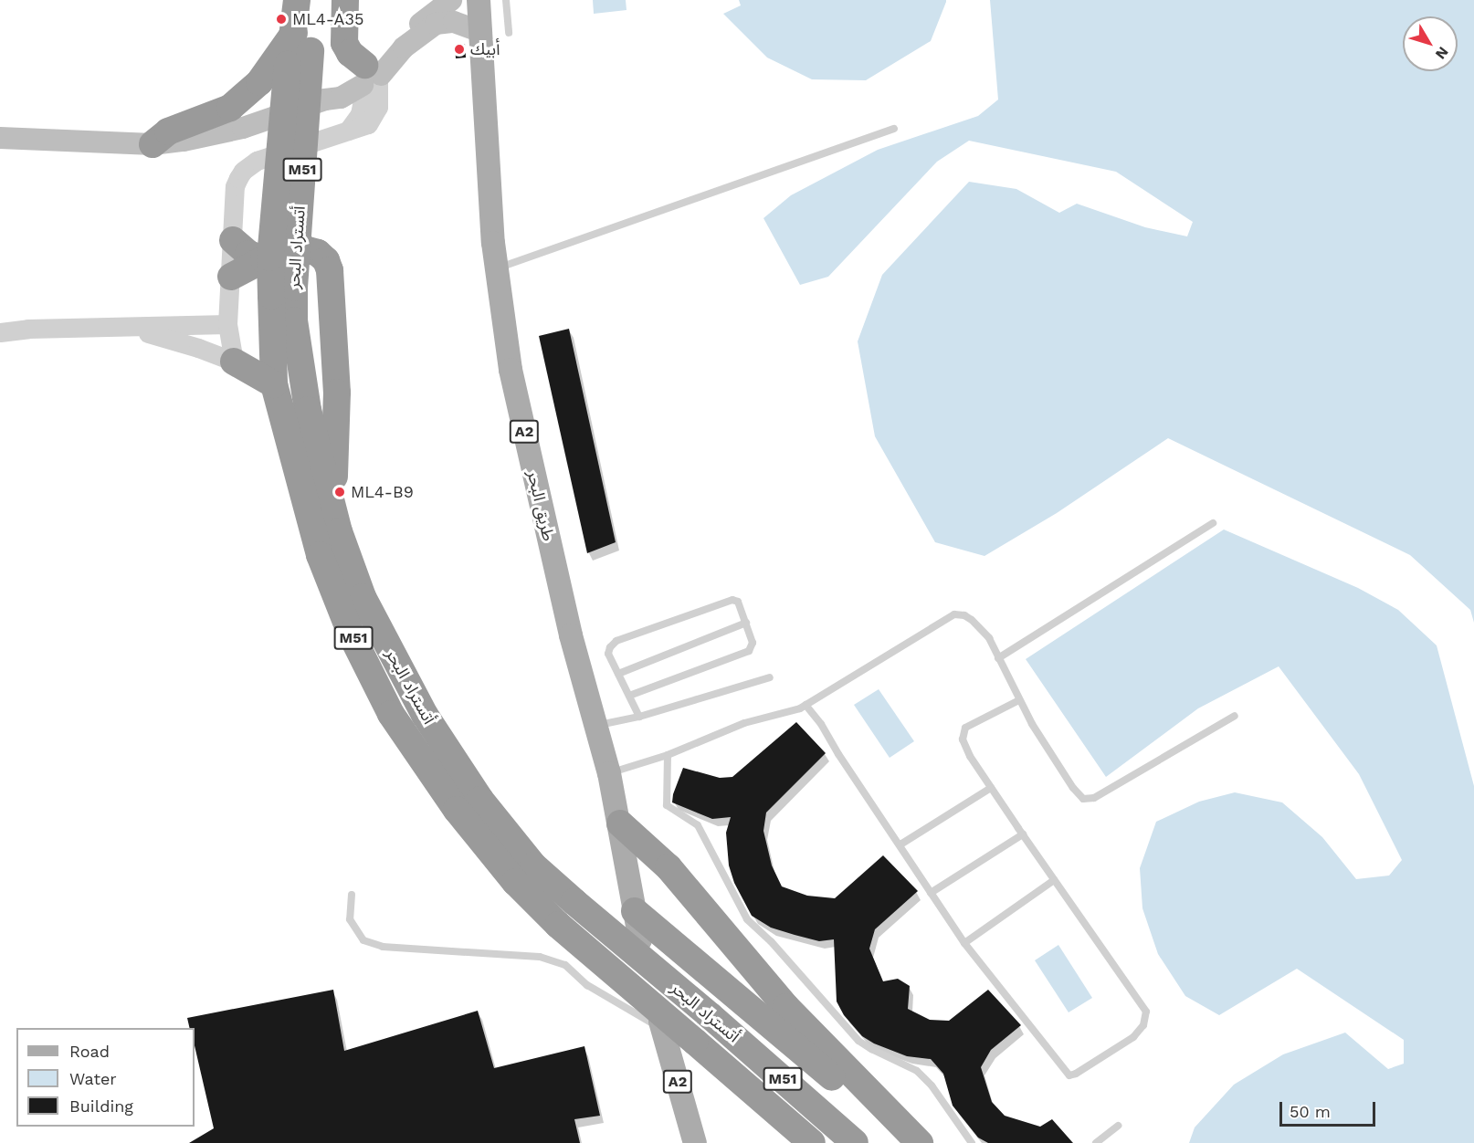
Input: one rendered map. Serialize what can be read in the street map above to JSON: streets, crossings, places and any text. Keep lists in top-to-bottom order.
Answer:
{
  "streets": {
    "highway": ["M51", "أتستراد البحر"],
    "main road": ["A2", "طريق البحر"]
  },
  "places": ["ML4-A35", "أبيك", "ML4-B9"],
  "legend": ["Road", "Water", "Building"],
  "scale_bar": "50 m",
  "north": "bottom right"
}
